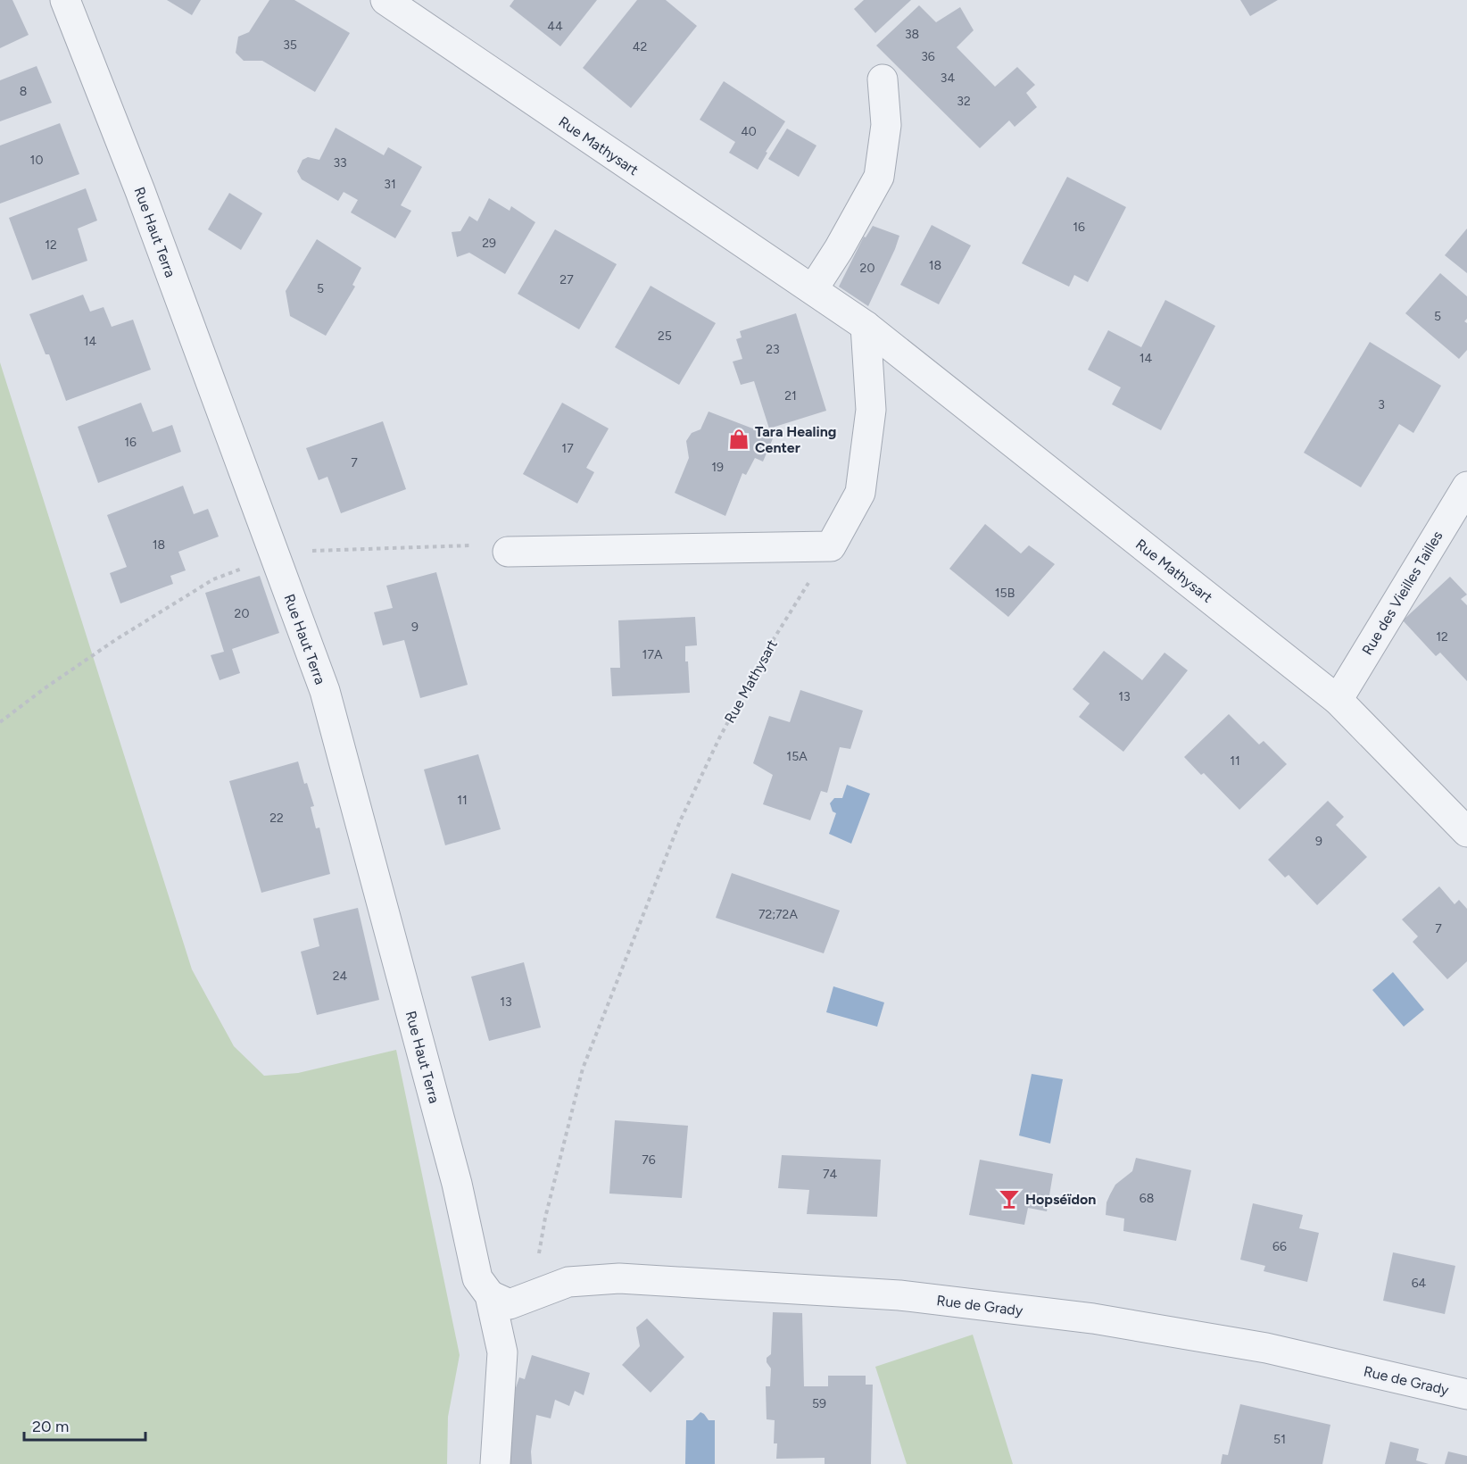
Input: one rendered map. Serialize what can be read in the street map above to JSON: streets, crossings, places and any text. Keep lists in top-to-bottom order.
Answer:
{
  "streets": {
    "street": [
      "Rue Mathysart",
      "Rue Haut Terra",
      "Rue des Vieilles Tailles",
      "Rue de Grady"
    ]
  },
  "crossings": [
    ["Rue Mathysart", "Rue des Vieilles Tailles"],
    ["Rue Mathysart", "Rue de Grady"],
    ["Rue Haut Terra", "Rue de Grady"]
  ],
  "places": {
    "shop": ["Tara Healing Center"],
    "bar": ["Hopséïdon"]
  },
  "house_numbers": [
    "44",
    "38",
    "35",
    "42",
    "36",
    "34",
    "8",
    "32",
    "40",
    "10",
    "33",
    "31",
    "16",
    "29",
    "12",
    "18",
    "20",
    "27",
    "5",
    "5",
    "25",
    "14",
    "23",
    "14",
    "21",
    "3",
    "16",
    "17",
    "7",
    "19",
    "18",
    "15B",
    "20",
    "9",
    "12",
    "17A",
    "13",
    "15A",
    "11",
    "11",
    "22",
    "9",
    "72;72A",
    "7",
    "24",
    "13",
    "76",
    "74",
    "68",
    "66",
    "64",
    "59",
    "51"
  ],
  "scale_bar": "20 m"
}
